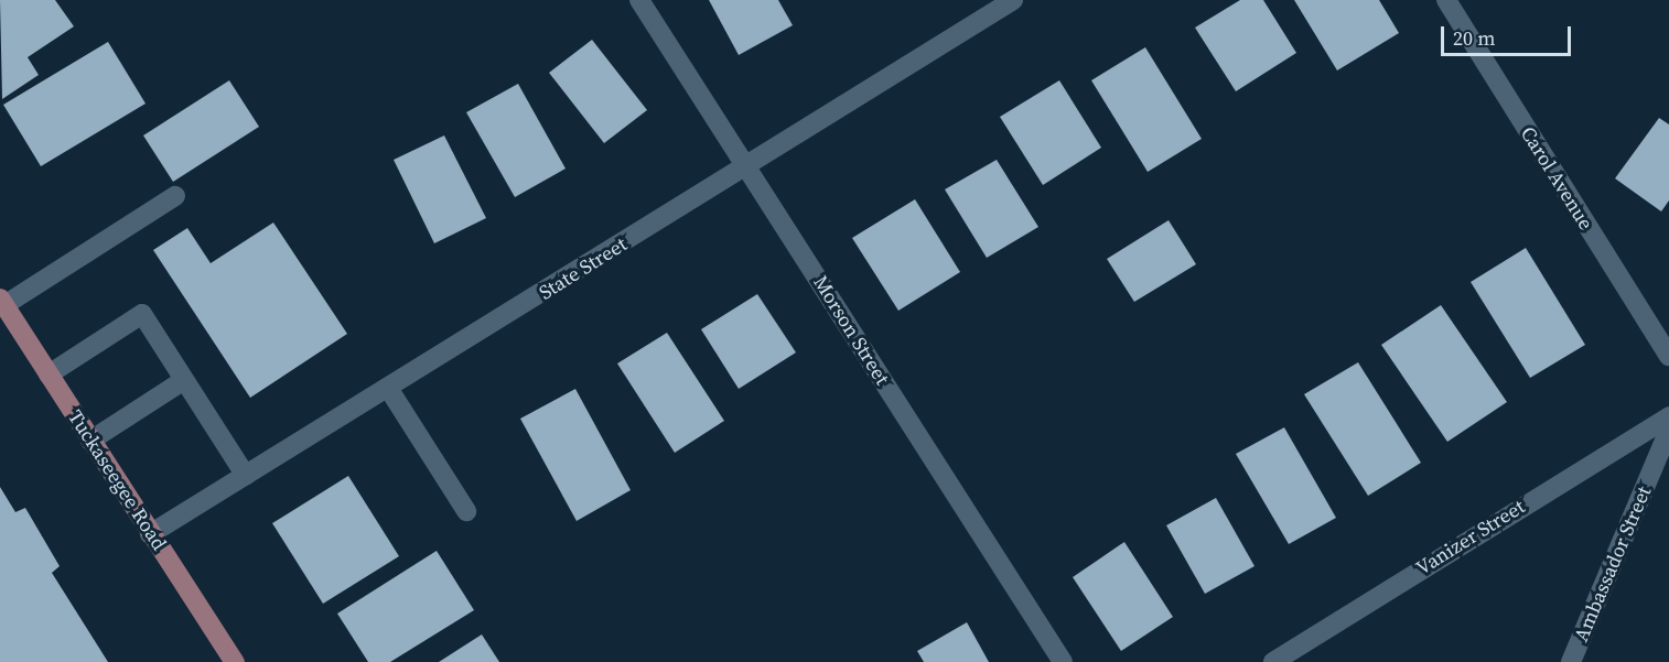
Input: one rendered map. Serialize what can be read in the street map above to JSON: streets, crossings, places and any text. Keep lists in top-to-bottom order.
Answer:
{
  "streets": {
    "main road": ["Tuckaseegee Road"],
    "street": [
      "Carol Avenue",
      "State Street",
      "Morson Street",
      "Vanizer Street",
      "Ambassador Street"
    ]
  },
  "crossings": [
    ["State Street", "Morson Street"],
    ["State Street", "Tuckaseegee Road"]
  ],
  "scale_bar": "20 m"
}
